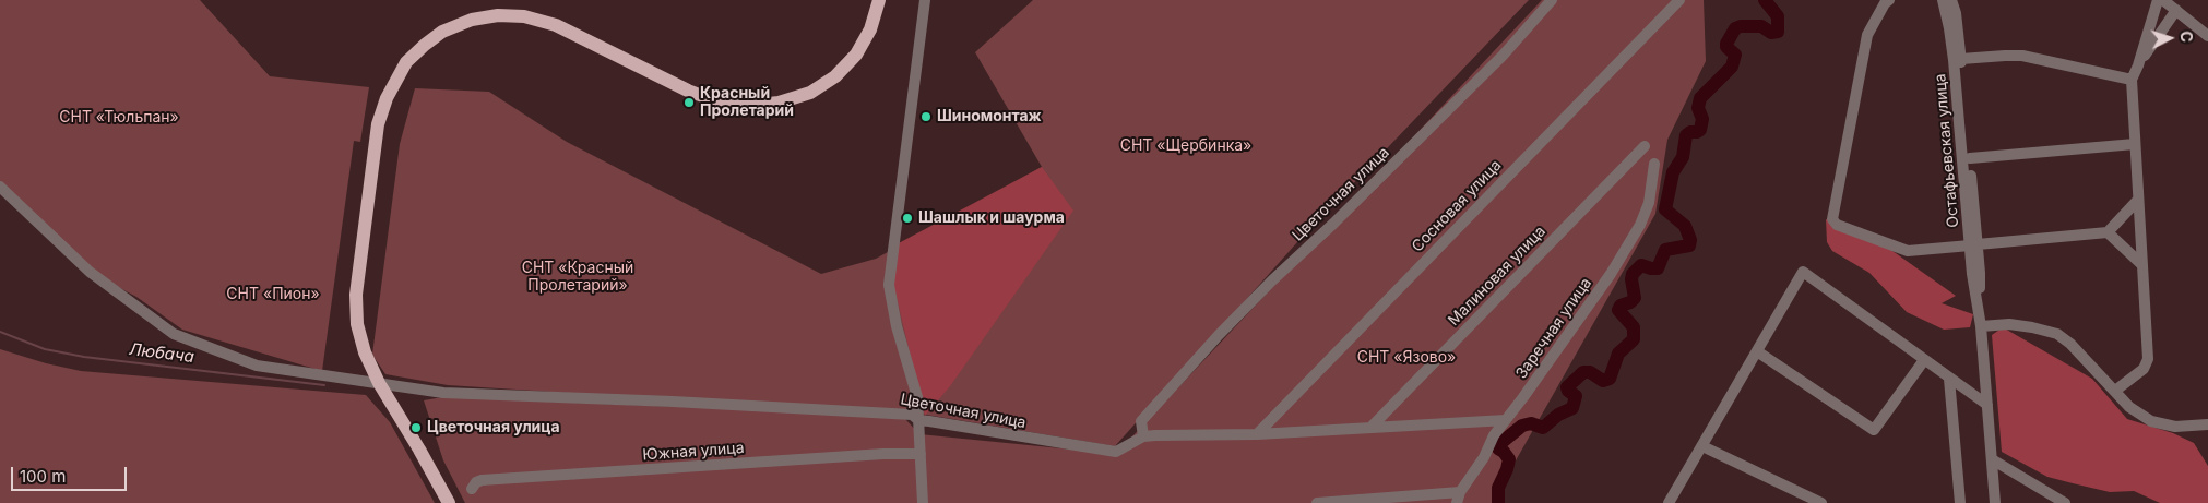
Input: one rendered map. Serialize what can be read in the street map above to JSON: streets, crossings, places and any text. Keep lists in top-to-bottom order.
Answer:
{
  "streets": {
    "street": [
      "Остафьевская улица",
      "Цветочная улица",
      "Сосновая улица",
      "Малиновая улица",
      "Заречная улица",
      "Южная улица"
    ]
  },
  "water": ["Любача"],
  "parks": [
    "СНТ «Тюльпан»",
    "СНТ «Щербинка»",
    "СНТ «Красный Пролетарий»",
    "СНТ «Пион»",
    "СНТ «Язово»"
  ],
  "places": [
    "Красный Пролетарий",
    "Шиномонтаж",
    "Шашлык и шаурма",
    "Цветочная улица"
  ],
  "scale_bar": "100 m",
  "north": "right"
}
